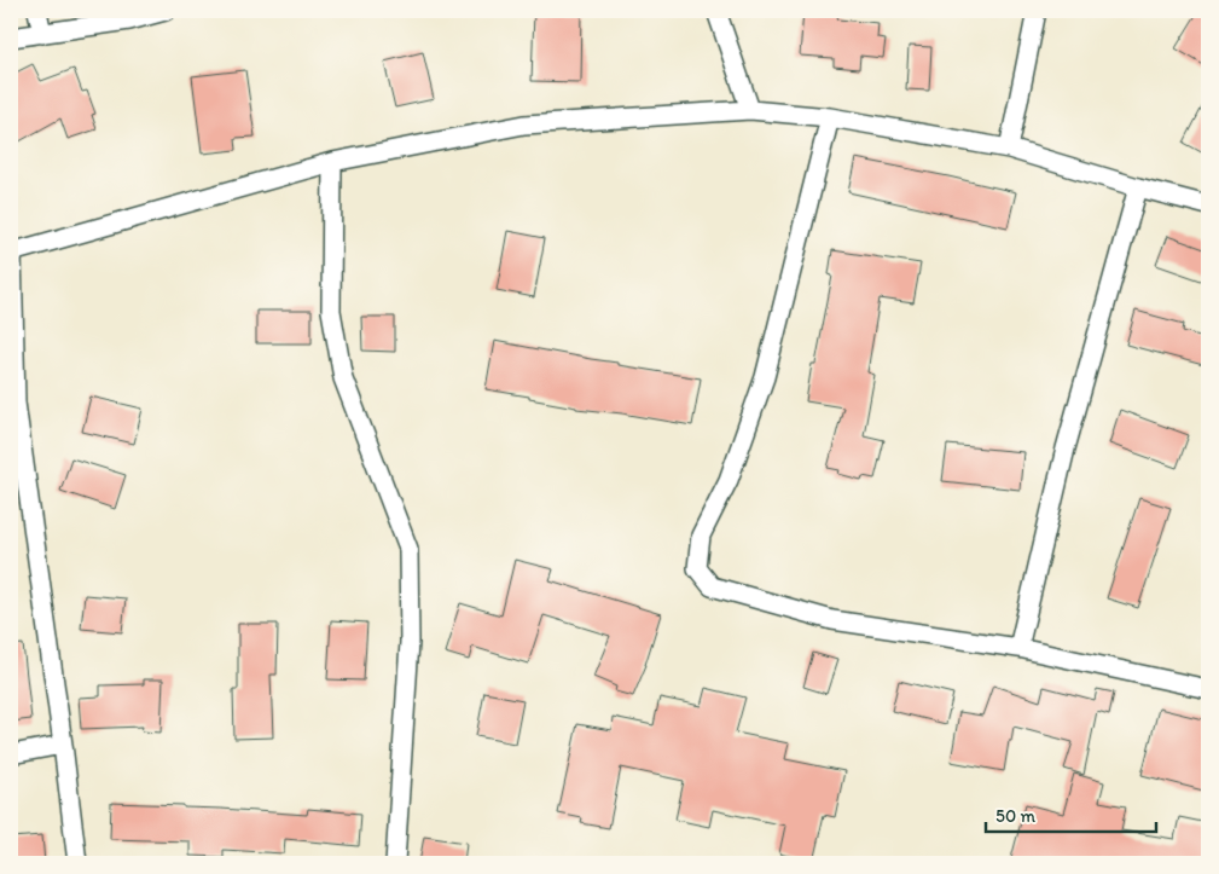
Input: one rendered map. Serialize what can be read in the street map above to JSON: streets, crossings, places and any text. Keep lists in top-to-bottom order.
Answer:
{
  "scale_bar": "50 m"
}
